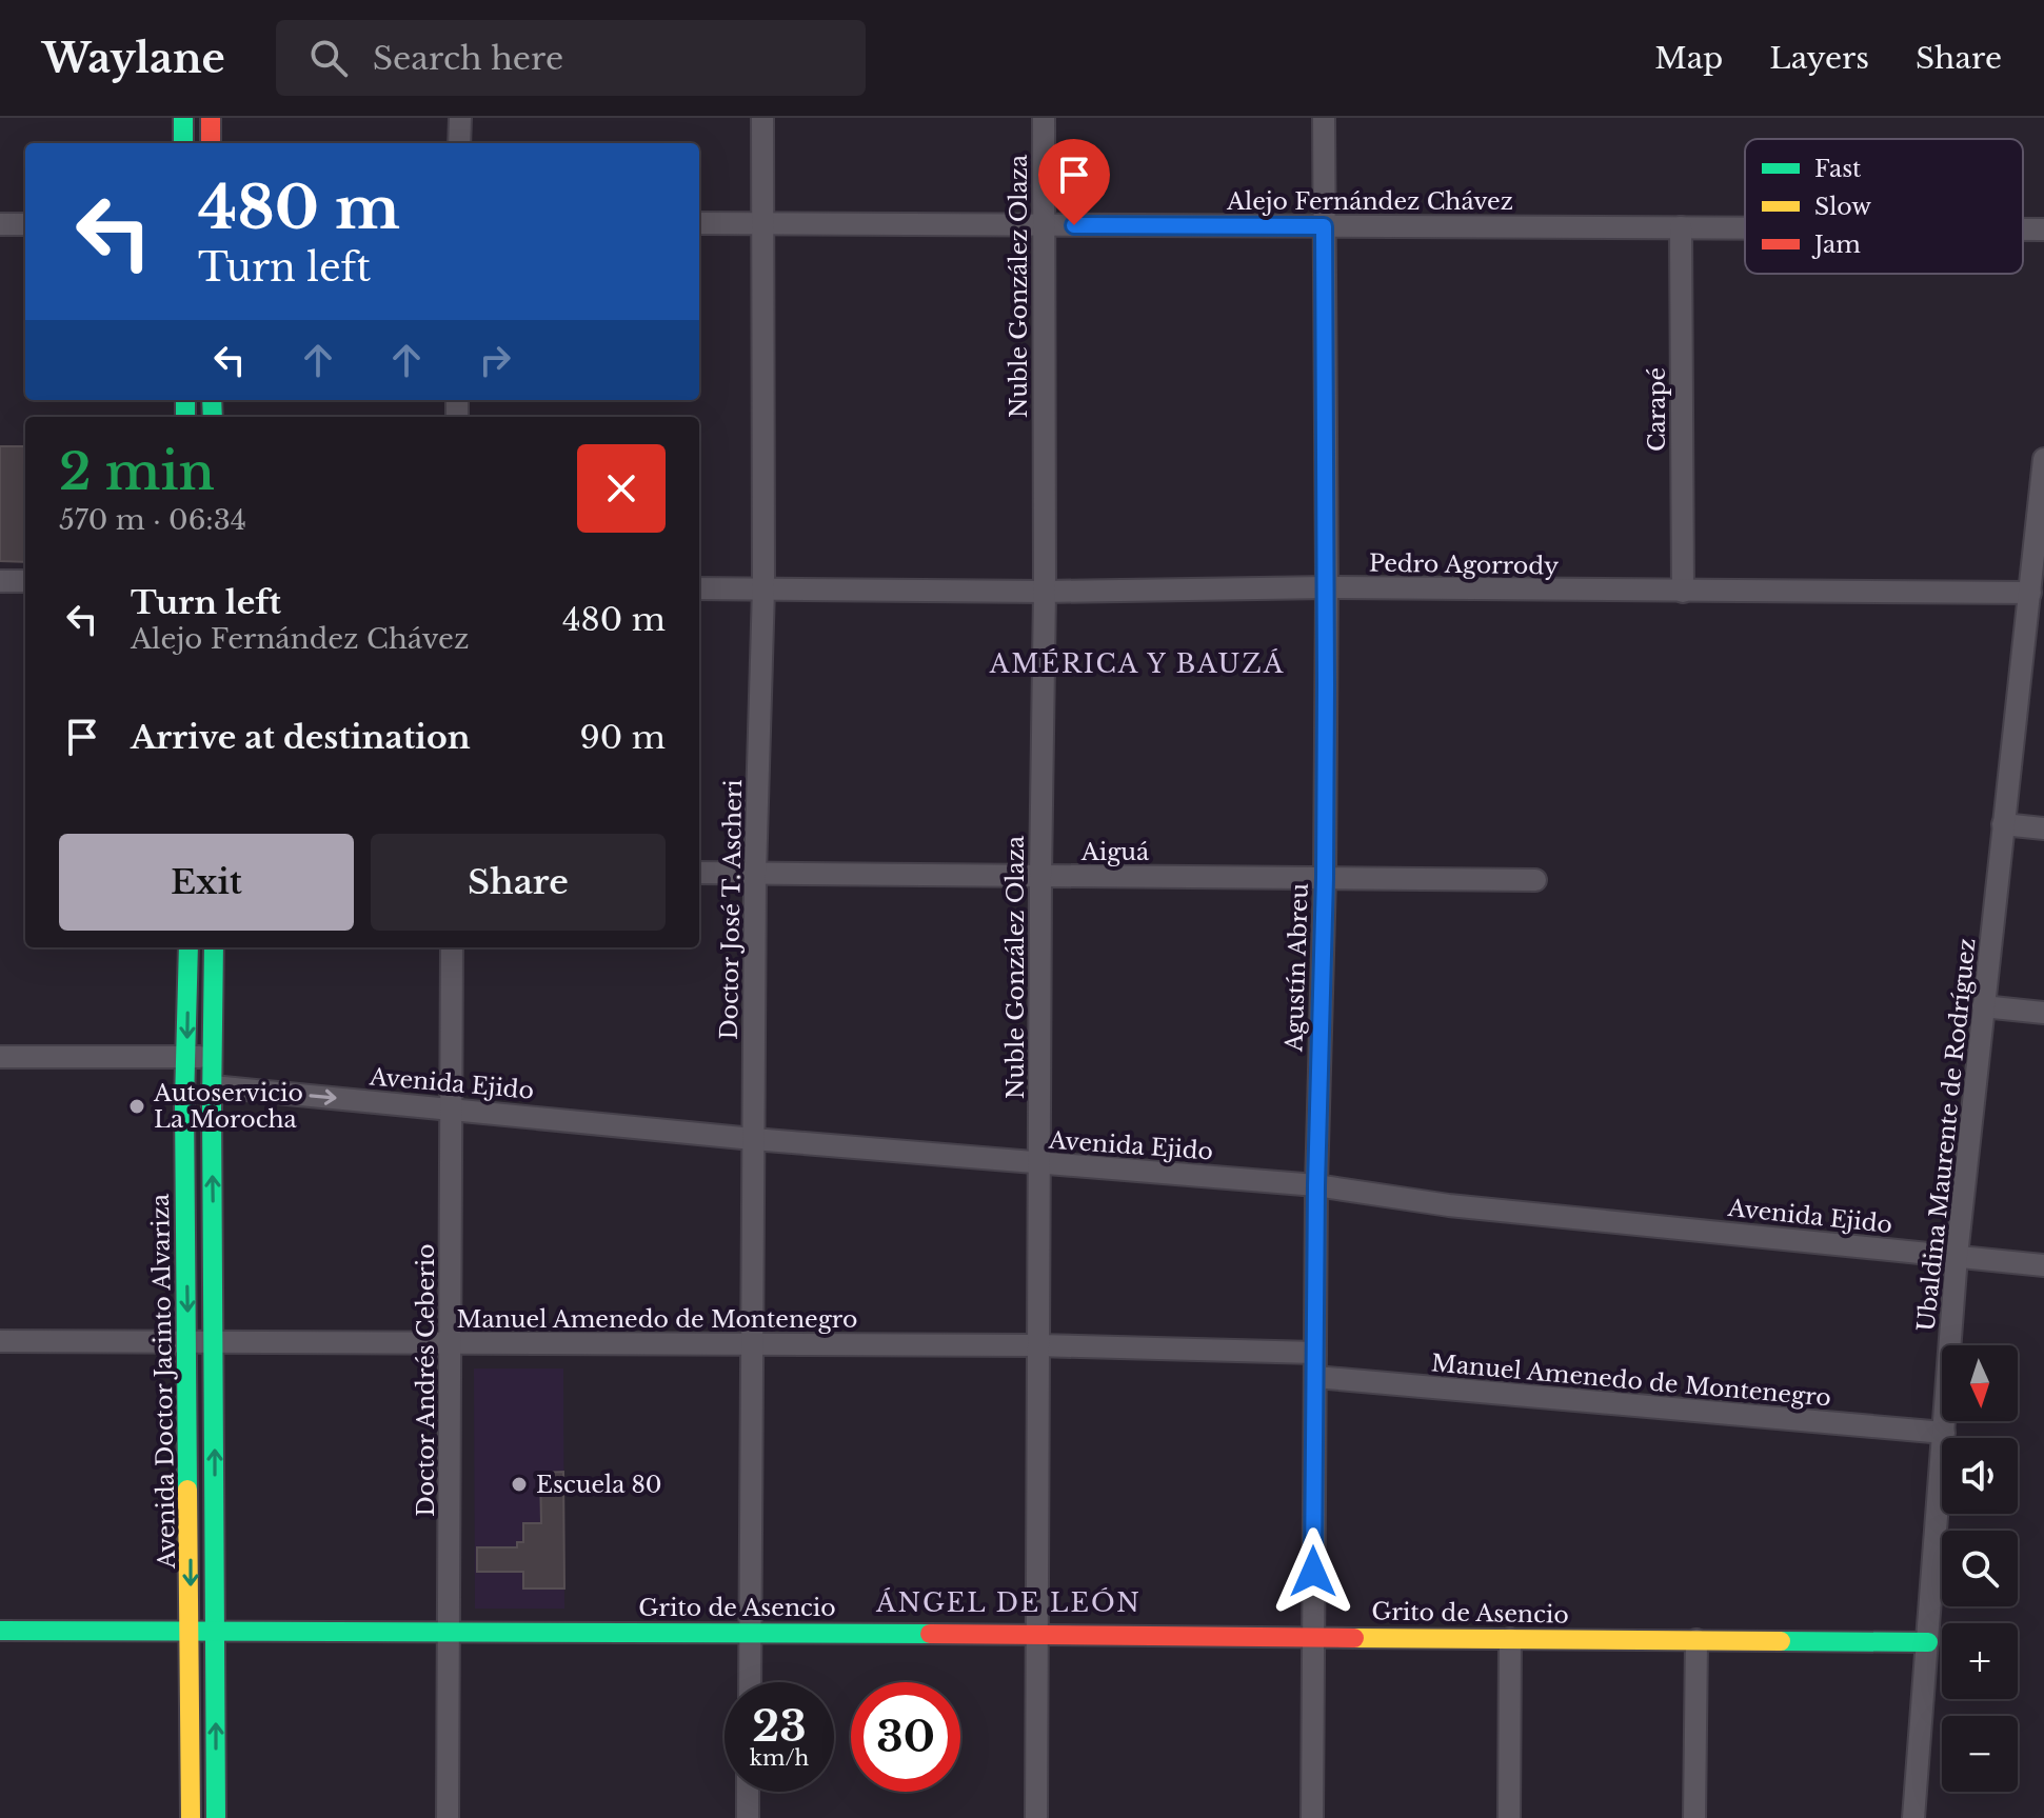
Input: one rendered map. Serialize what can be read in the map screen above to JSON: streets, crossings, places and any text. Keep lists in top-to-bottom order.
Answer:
{
  "streets": {
    "street": [
      "Alejo Fernández Chávez",
      "Nuble González Olaza",
      "Carapé",
      "Pedro Agorrody",
      "Aiguá",
      "Doctor José T. Ascheri",
      "Agustín Abreu",
      "Avenida Ejido",
      "Ubaldina Maurente de Rodríguez",
      "Manuel Amenedo de Montenegro",
      "Doctor Andrés Ceberio",
      "Avenida Doctor Jacinto Alvariza",
      "Grito de Asencio"
    ]
  },
  "crossings": [
    ["Alejo Fernández Chávez", "Nuble González Olaza"],
    ["Alejo Fernández Chávez", "Carapé"],
    ["Alejo Fernández Chávez", "Doctor José T. Ascheri"],
    ["Alejo Fernández Chávez", "Agustín Abreu"],
    ["Nuble González Olaza", "Pedro Agorrody"],
    ["Nuble González Olaza", "Aiguá"],
    ["Nuble González Olaza", "Avenida Ejido"],
    ["Nuble González Olaza", "Manuel Amenedo de Montenegro"],
    ["Nuble González Olaza", "Grito de Asencio"],
    ["Carapé", "Pedro Agorrody"],
    ["Pedro Agorrody", "Doctor José T. Ascheri"],
    ["Pedro Agorrody", "Agustín Abreu"],
    ["Pedro Agorrody", "Ubaldina Maurente de Rodríguez"],
    ["Aiguá", "Doctor José T. Ascheri"],
    ["Aiguá", "Agustín Abreu"],
    ["Doctor José T. Ascheri", "Avenida Ejido"],
    ["Doctor José T. Ascheri", "Manuel Amenedo de Montenegro"],
    ["Doctor José T. Ascheri", "Grito de Asencio"],
    ["Agustín Abreu", "Avenida Ejido"],
    ["Agustín Abreu", "Manuel Amenedo de Montenegro"],
    ["Agustín Abreu", "Grito de Asencio"],
    ["Avenida Ejido", "Ubaldina Maurente de Rodríguez"],
    ["Avenida Ejido", "Doctor Andrés Ceberio"],
    ["Avenida Ejido", "Avenida Doctor Jacinto Alvariza"],
    ["Ubaldina Maurente de Rodríguez", "Manuel Amenedo de Montenegro"],
    ["Ubaldina Maurente de Rodríguez", "Grito de Asencio"],
    ["Manuel Amenedo de Montenegro", "Doctor Andrés Ceberio"],
    ["Manuel Amenedo de Montenegro", "Avenida Doctor Jacinto Alvariza"],
    ["Doctor Andrés Ceberio", "Grito de Asencio"],
    ["Avenida Doctor Jacinto Alvariza", "Grito de Asencio"]
  ],
  "districts": ["AMÉRICA Y BAUZÁ", "ÁNGEL DE LEÓN"],
  "places": ["Autoservicio La Morocha", "Escuela 80"],
  "legend": ["Fast", "Slow", "Jam"],
  "north": "bottom",
  "page": {
    "header": "Waylane",
    "search": "Search here",
    "nav": ["Map", "Layers", "Share"],
    "turn": ["480 m", "Turn left"],
    "heading": ["2 min", "570 m · 06:34"],
    "list": [
      {
        "name": "Turn left",
        "note": "Alejo Fernández Chávez",
        "value": "480 m"
      },
      {
        "name": "Arrive at destination",
        "value": "90 m"
      }
    ],
    "buttons": ["Exit", "Share"],
    "map_buttons": ["+", "−"],
    "speed": "23 km/h",
    "limit": "30"
  }
}
